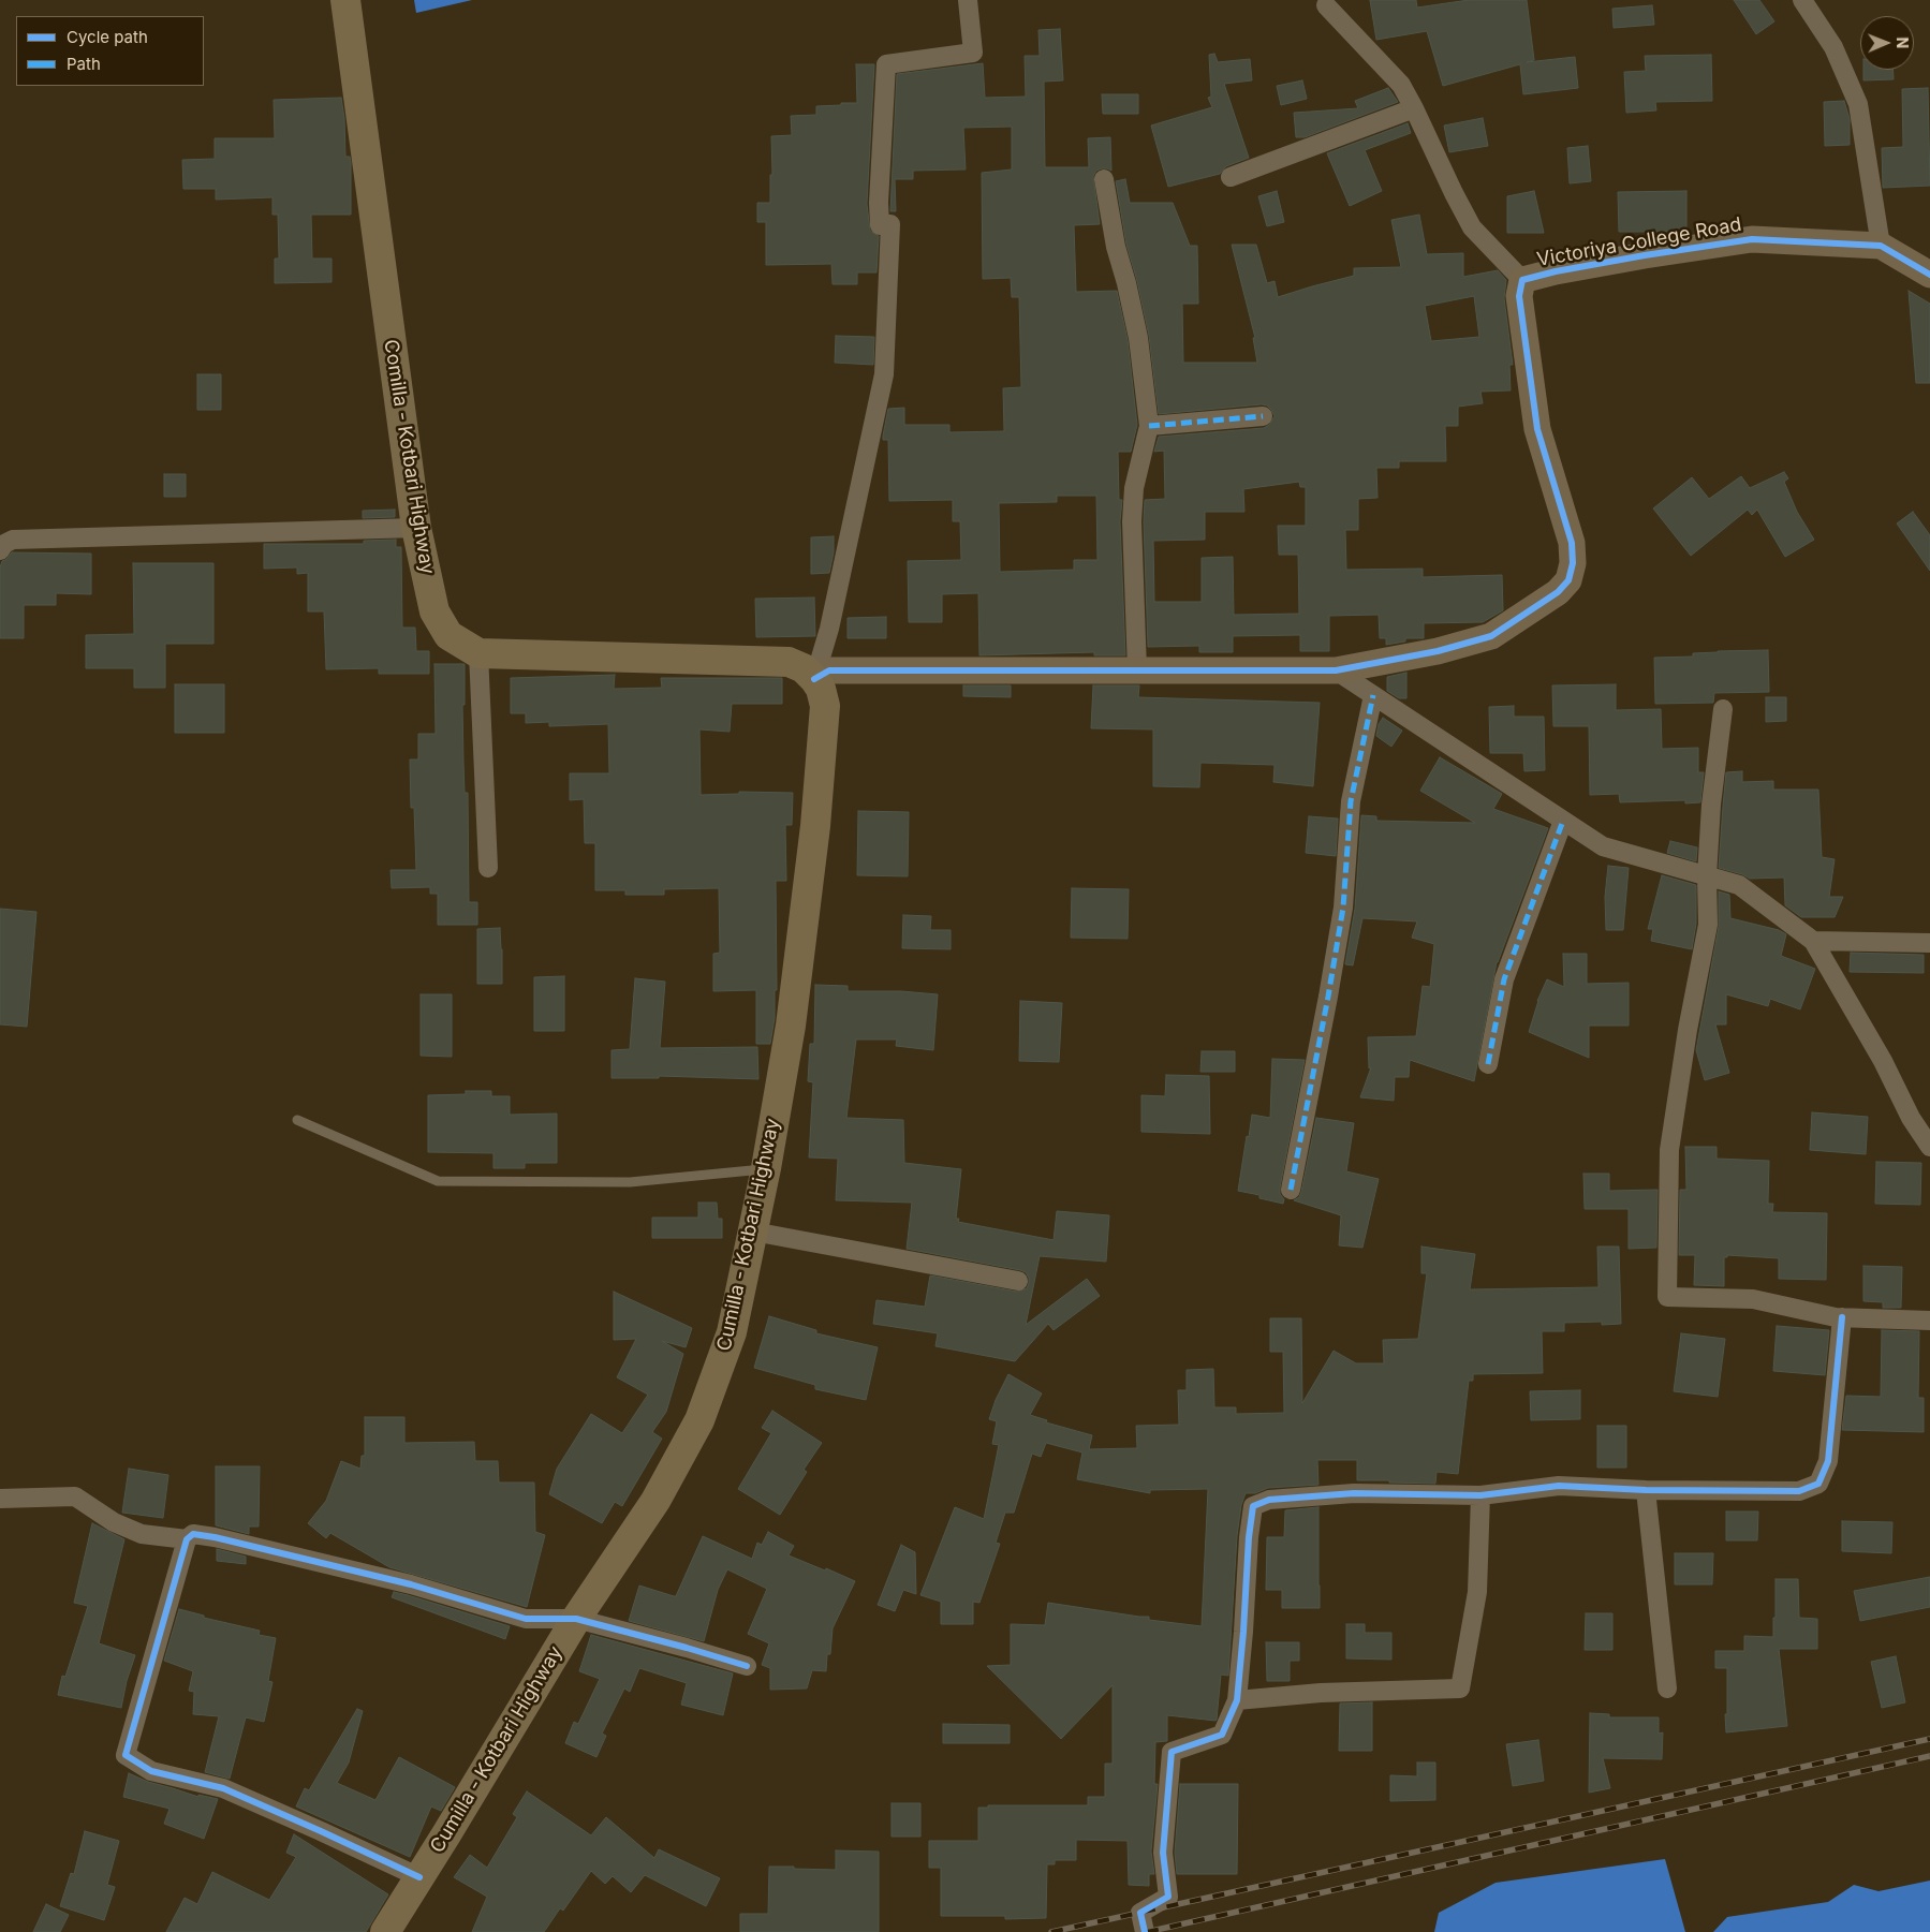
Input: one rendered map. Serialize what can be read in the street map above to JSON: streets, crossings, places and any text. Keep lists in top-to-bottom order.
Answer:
{
  "streets": {
    "main road": ["Comilla - Kotbari Highway", "Cumilla - Kotbari Highway"],
    "street": ["Victoriya College Road"]
  },
  "crossings": [
    ["Victoriya College Road", "Comilla - Kotbari Highway"]
  ],
  "legend": ["Cycle path", "Path"],
  "north": "right"
}
